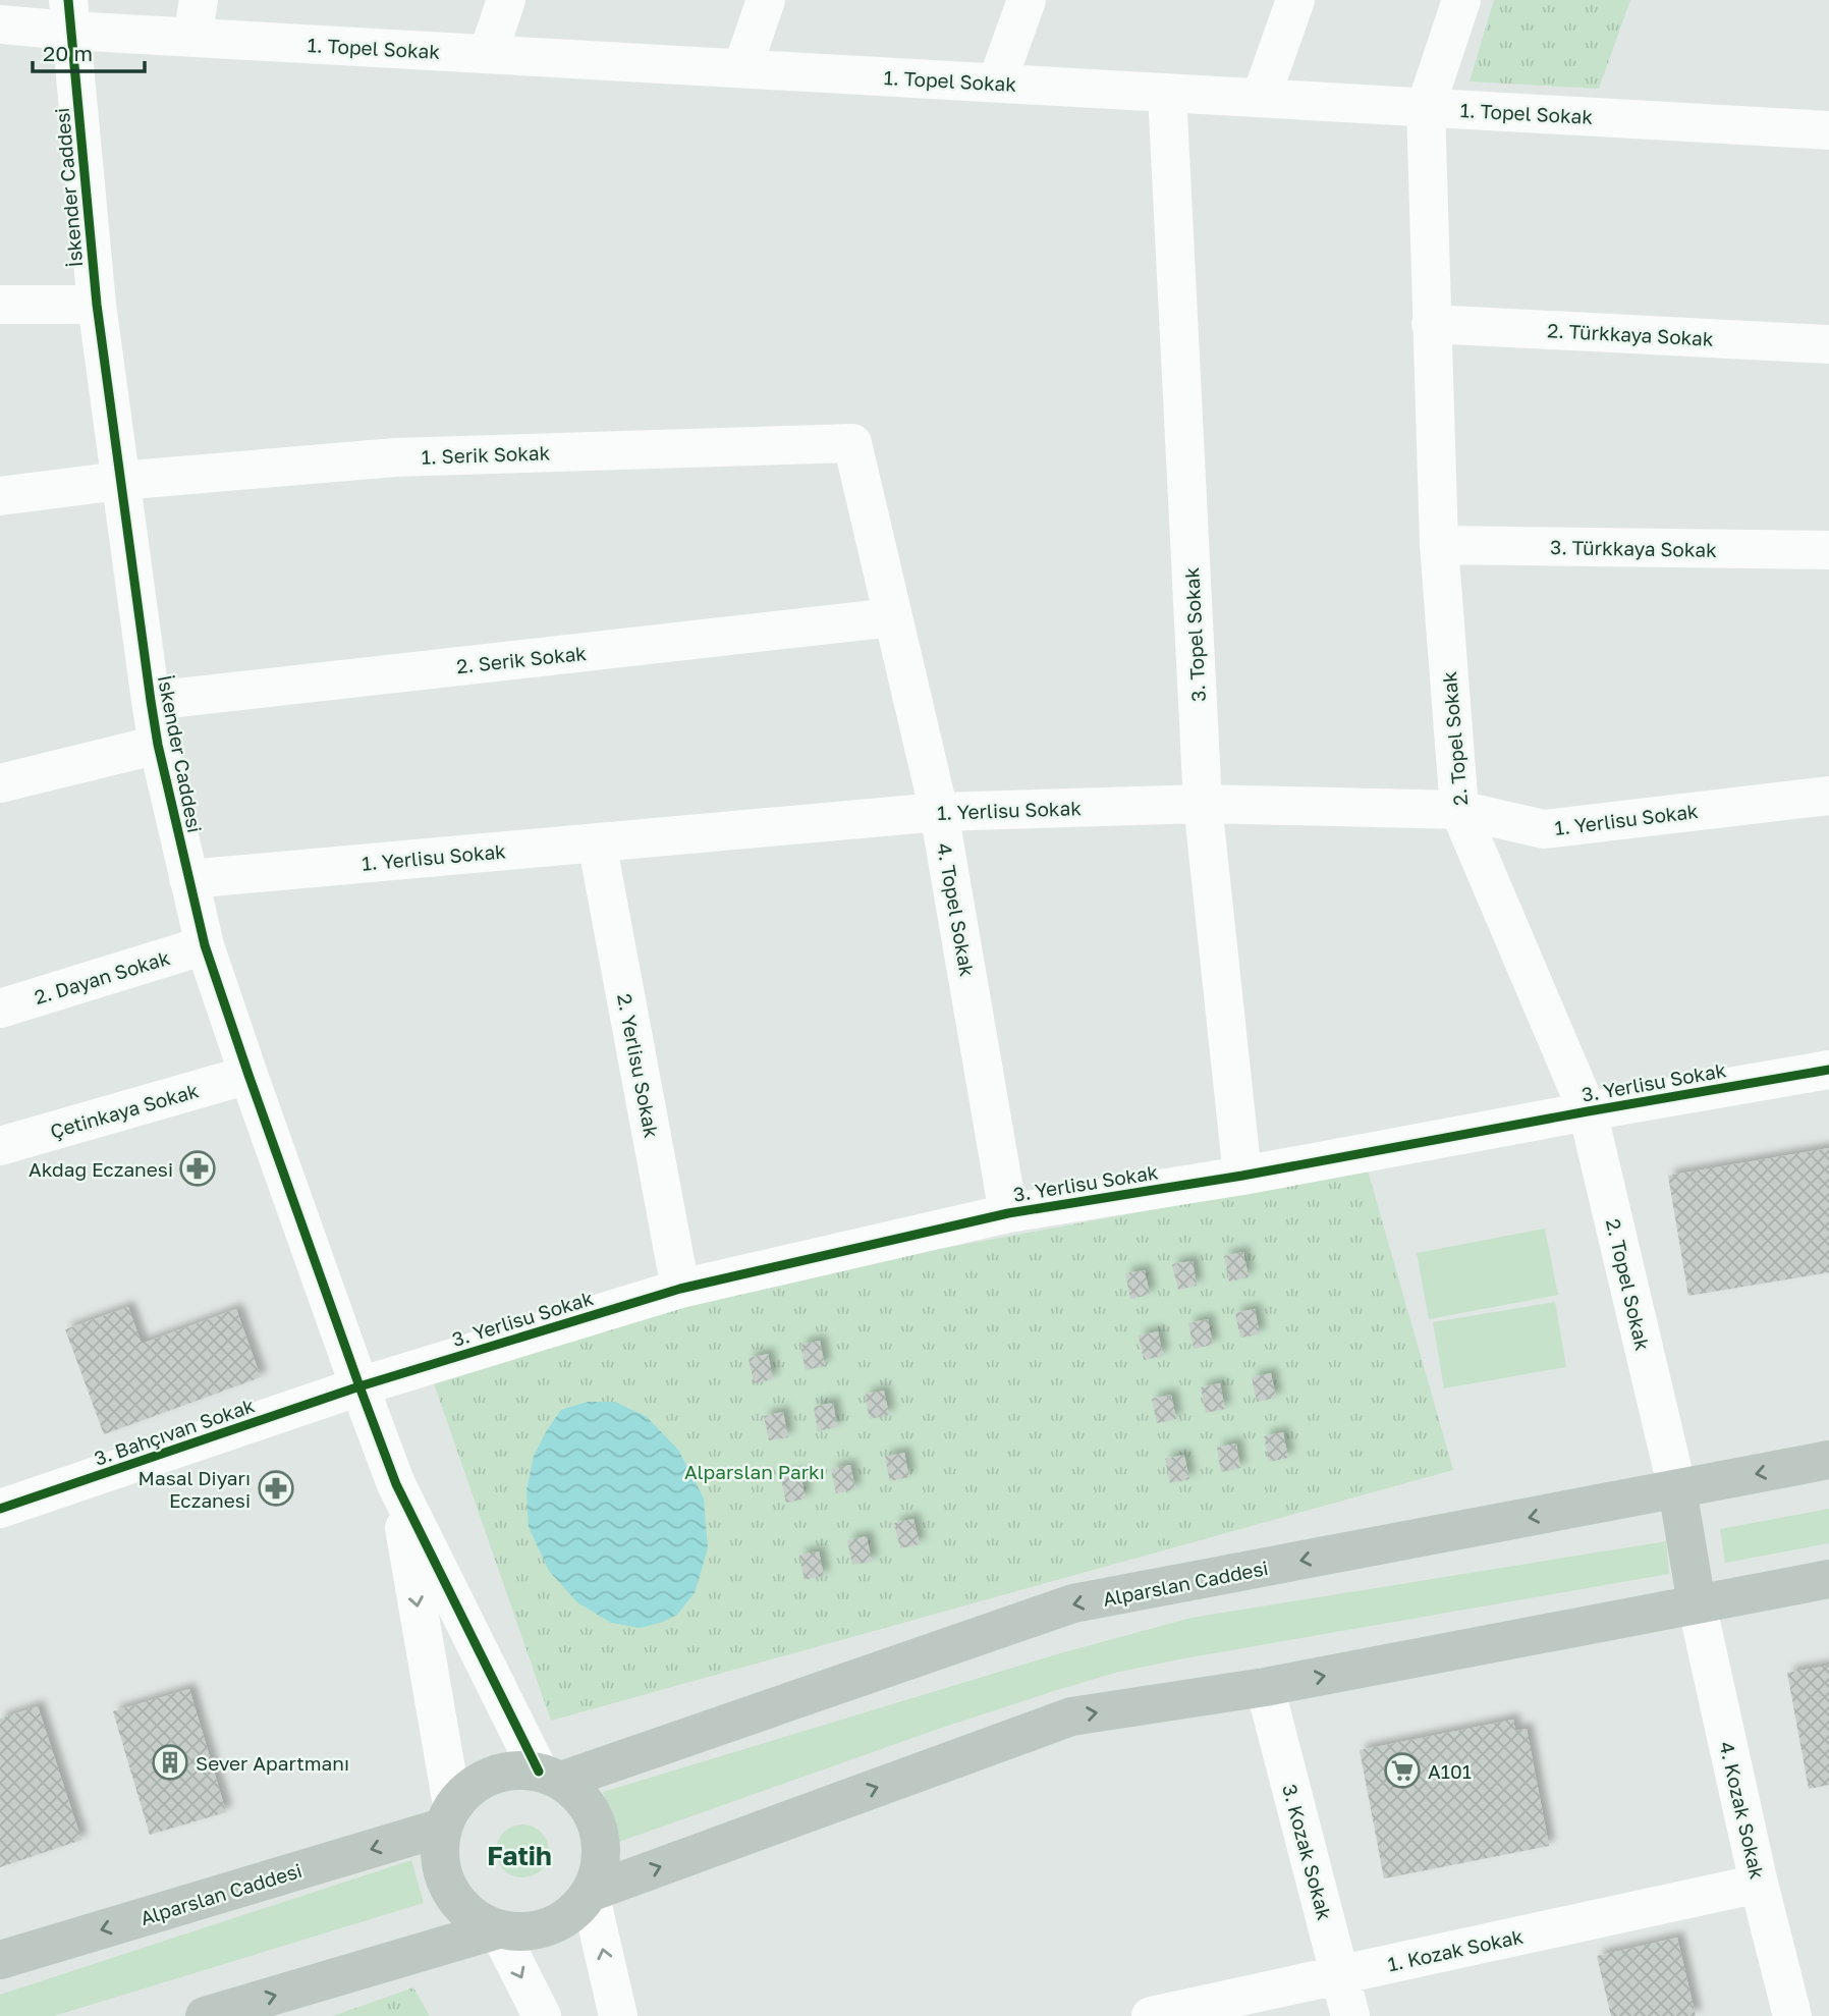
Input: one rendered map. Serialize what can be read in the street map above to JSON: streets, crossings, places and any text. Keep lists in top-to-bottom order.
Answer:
{
  "streets": {
    "main road": ["Alparslan Caddesi"],
    "street": [
      "1. Topel Sokak",
      "İskender Caddesi",
      "2. Türkkaya Sokak",
      "1. Serik Sokak",
      "3. Türkkaya Sokak",
      "3. Topel Sokak",
      "2. Serik Sokak",
      "2. Topel Sokak",
      "1. Yerlisu Sokak",
      "4. Topel Sokak",
      "2. Dayan Sokak",
      "2. Yerlisu Sokak",
      "3. Yerlisu Sokak",
      "Çetinkaya Sokak",
      "3. Bahçıvan Sokak",
      "4. Kozak Sokak",
      "3. Kozak Sokak",
      "1. Kozak Sokak"
    ]
  },
  "crossings": [
    ["1. Topel Sokak", "İskender Caddesi"],
    ["1. Topel Sokak", "3. Topel Sokak"],
    ["1. Topel Sokak", "2. Topel Sokak"],
    ["İskender Caddesi", "1. Serik Sokak"],
    ["İskender Caddesi", "2. Serik Sokak"],
    ["İskender Caddesi", "1. Yerlisu Sokak"],
    ["İskender Caddesi", "2. Dayan Sokak"],
    ["İskender Caddesi", "3. Yerlisu Sokak"],
    ["İskender Caddesi", "Çetinkaya Sokak"],
    ["İskender Caddesi", "3. Bahçıvan Sokak"],
    ["2. Türkkaya Sokak", "2. Topel Sokak"],
    ["1. Serik Sokak", "4. Topel Sokak"],
    ["3. Türkkaya Sokak", "2. Topel Sokak"],
    ["3. Topel Sokak", "1. Yerlisu Sokak"],
    ["3. Topel Sokak", "3. Yerlisu Sokak"],
    ["2. Serik Sokak", "4. Topel Sokak"],
    ["2. Topel Sokak", "1. Yerlisu Sokak"],
    ["2. Topel Sokak", "3. Yerlisu Sokak"],
    ["2. Topel Sokak", "Alparslan Caddesi"],
    ["1. Yerlisu Sokak", "4. Topel Sokak"],
    ["1. Yerlisu Sokak", "2. Yerlisu Sokak"],
    ["4. Topel Sokak", "3. Yerlisu Sokak"],
    ["2. Yerlisu Sokak", "3. Yerlisu Sokak"],
    ["3. Yerlisu Sokak", "3. Bahçıvan Sokak"],
    ["4. Kozak Sokak", "1. Kozak Sokak"],
    ["3. Kozak Sokak", "1. Kozak Sokak"]
  ],
  "districts": ["Fatih"],
  "parks": ["Alparslan Parkı"],
  "places": {
    "pharmacy": ["Akdağ Eczanesi", "Masal Diyarı Eczanesi"],
    "building": ["Sever Apartmanı"],
    "supermarket": ["A101"]
  },
  "scale_bar": "20 m"
}
